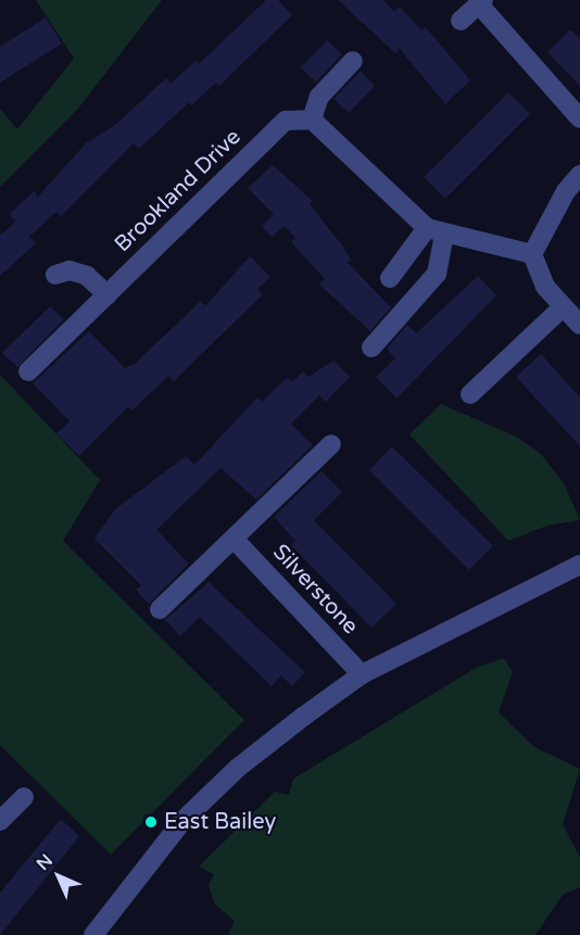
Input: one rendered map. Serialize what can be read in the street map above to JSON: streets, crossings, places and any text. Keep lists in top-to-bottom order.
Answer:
{
  "streets": {
    "street": ["Brookland Drive", "Silverstone"]
  },
  "places": ["East Bailey"],
  "north": "top left"
}
